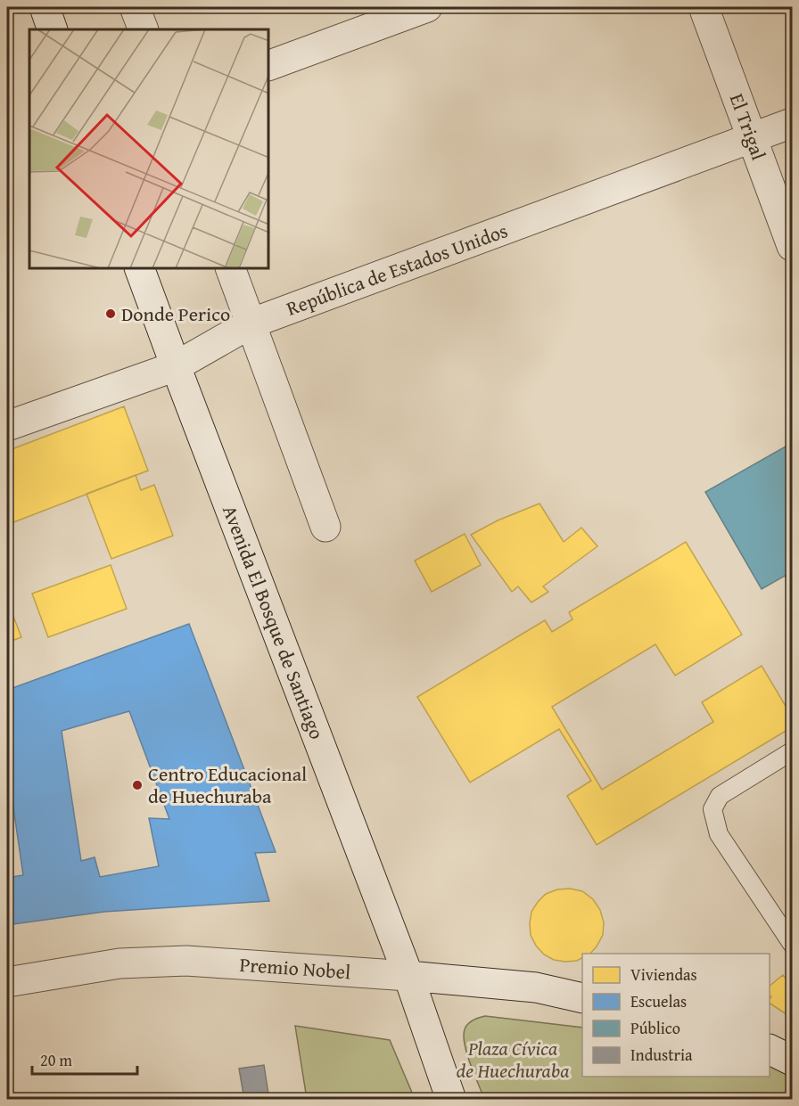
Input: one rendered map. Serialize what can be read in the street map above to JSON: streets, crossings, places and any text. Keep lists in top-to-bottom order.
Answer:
{
  "streets": {
    "street": [
      "El Trigal",
      "República de Estados Unidos",
      "Avenida El Bosque de Santiago",
      "Premio Nobel"
    ]
  },
  "crossings": [
    ["El Trigal", "República de Estados Unidos"],
    ["República de Estados Unidos", "Avenida El Bosque de Santiago"],
    ["Avenida El Bosque de Santiago", "Premio Nobel"]
  ],
  "parks": ["Plaza Cívica de Huechuraba"],
  "places": ["Donde Perico", "Centro Educacional de Huechuraba"],
  "legend": [
    "Viviendas",
    "Escuelas",
    "Público",
    "Industria"
  ],
  "scale_bar": "20 m"
}
